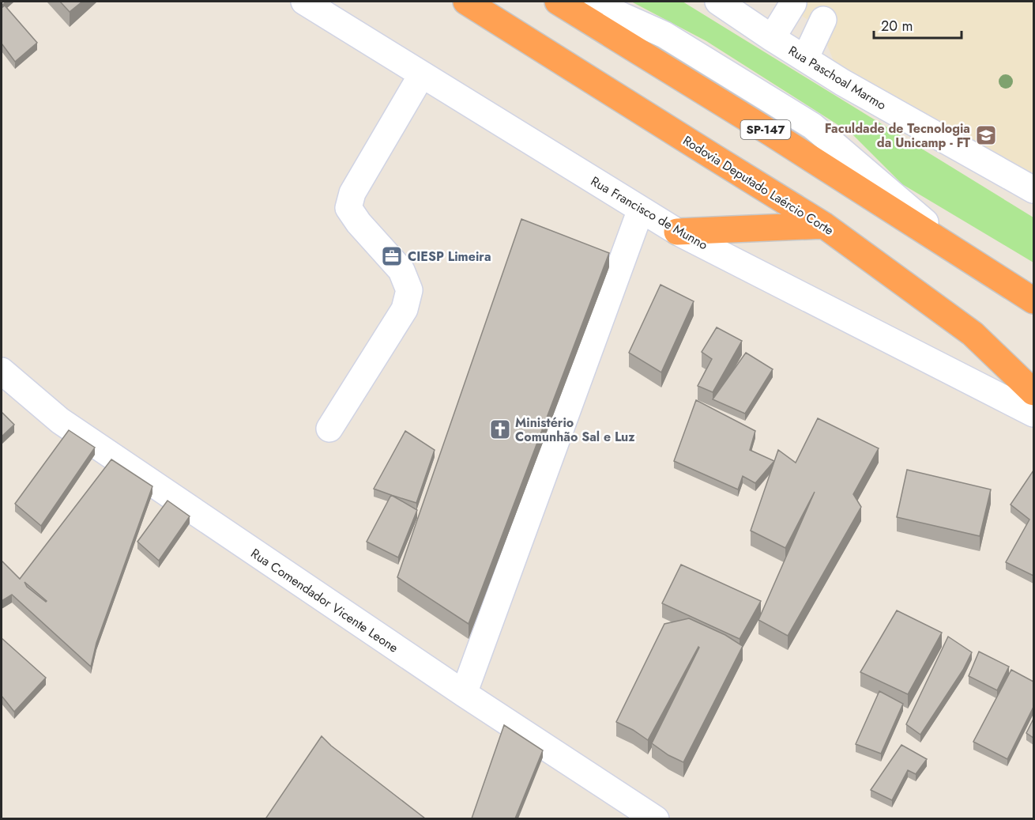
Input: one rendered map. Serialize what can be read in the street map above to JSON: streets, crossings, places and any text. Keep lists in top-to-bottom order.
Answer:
{
  "streets": {
    "highway": ["SP-147", "Rodovia Deputado Laércio Corte"],
    "street": ["Rua Paschoal Marmo", "Rua Francisco de Munno", "Rua Comendador Vicente Leone"]
  },
  "places": {
    "school or university": ["Faculdade de Tecnologia da Unicamp - FT"],
    "office": ["CIESP Limeira"],
    "church": ["Ministério Comunhão Sal e Luz"]
  },
  "scale_bar": "20 m"
}
